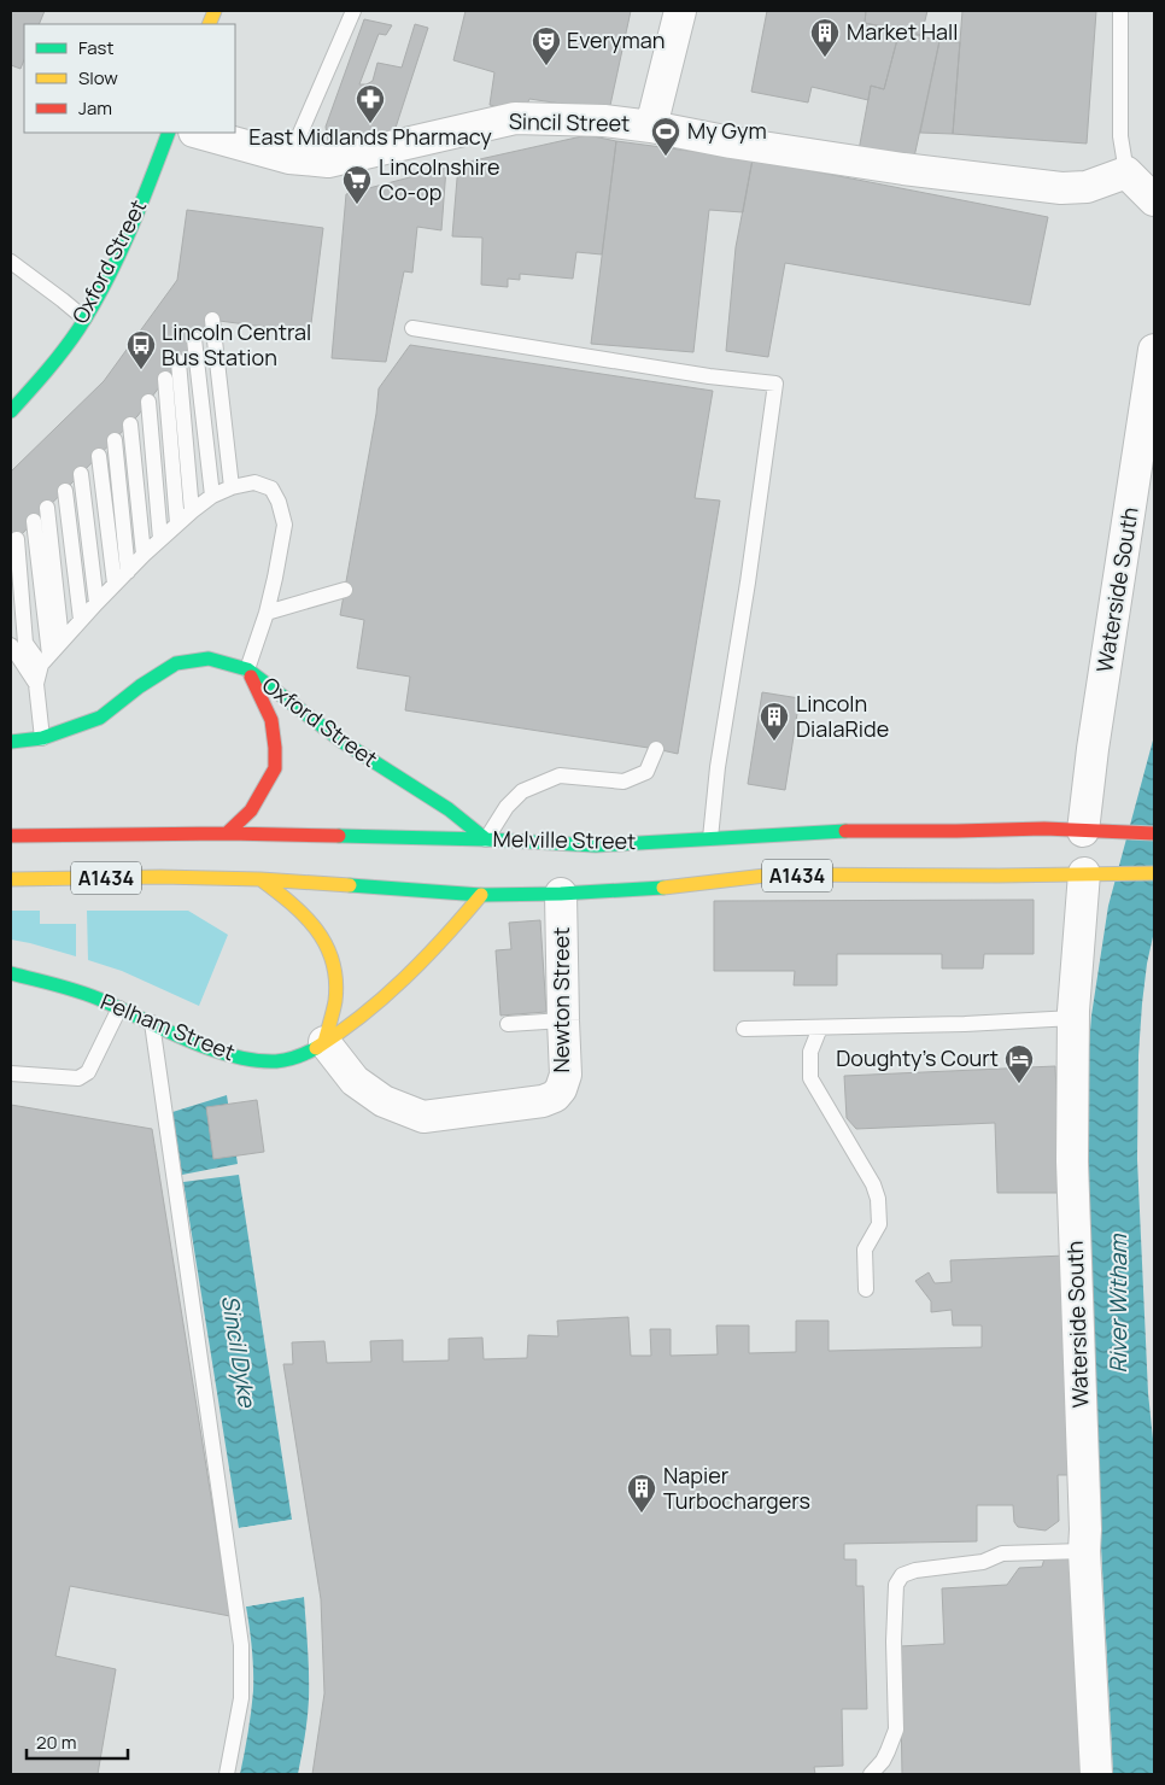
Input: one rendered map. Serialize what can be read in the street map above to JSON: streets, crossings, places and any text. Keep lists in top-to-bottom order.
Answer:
{
  "streets": {
    "main road": [
      "Oxford Street",
      "Melville Street",
      "A1434",
      "Pelham Street"
    ],
    "street": ["Sincil Street", "Waterside South", "Newton Street"]
  },
  "crossings": [
    ["Oxford Street", "Melville Street"],
    ["Waterside South", "Melville Street"],
    ["Waterside South", "A1434"],
    ["A1434", "Newton Street"],
    ["A1434", "Pelham Street"],
    ["Newton Street", "Pelham Street"]
  ],
  "water": ["River Witham", "Sincil Dyke"],
  "places": {
    "building": ["Market Hall", "Lincoln DialaRide", "Napier Turbochargers"],
    "theatre": ["Everyman"],
    "pharmacy": ["East Midlands Pharmacy"],
    "sports": ["My Gym"],
    "supermarket": ["Lincolnshire Co-op"],
    "bus stop": ["Lincoln Central Bus Station"],
    "hotel": ["Doughty's Court"]
  },
  "legend": ["Fast", "Slow", "Jam"],
  "scale_bar": "20 m"
}
